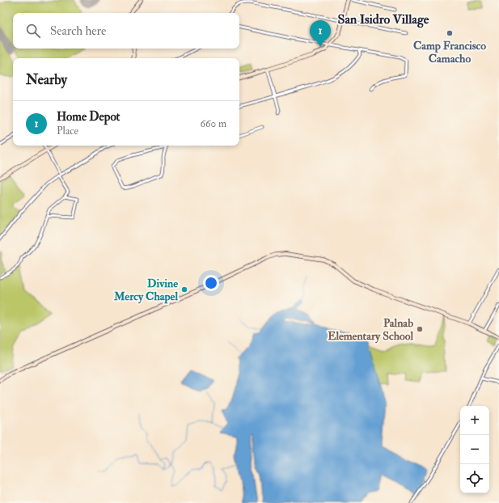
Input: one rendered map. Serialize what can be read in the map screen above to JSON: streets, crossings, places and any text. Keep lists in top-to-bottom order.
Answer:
{
  "districts": ["San Isidro Village"],
  "places": ["Camp Francisco Camacho", "Divine Mercy Chapel", "Palnab Elementary School"],
  "page": {
    "search": "Search here",
    "pins": "1",
    "heading": "Nearby",
    "list": [
      {
        "mark": "1",
        "name": "Home Depot",
        "note": "Place",
        "value": "660 m"
      }
    ],
    "map_buttons": ["+", "−"]
  }
}
